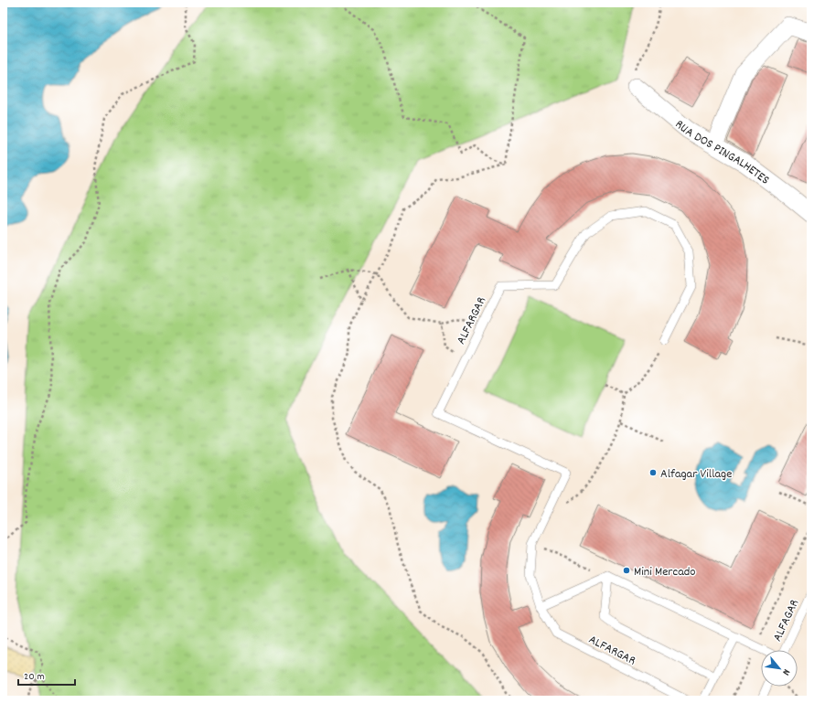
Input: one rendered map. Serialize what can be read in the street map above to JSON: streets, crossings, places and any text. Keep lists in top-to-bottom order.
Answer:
{
  "streets": {
    "street": ["RUA DOS PINGALHETES"],
    "lane": ["ALFARGAR", "ALFAGAR"]
  },
  "places": ["Alfagar Village", "Mini Mercado"],
  "scale_bar": "20 m",
  "north": "bottom right"
}
